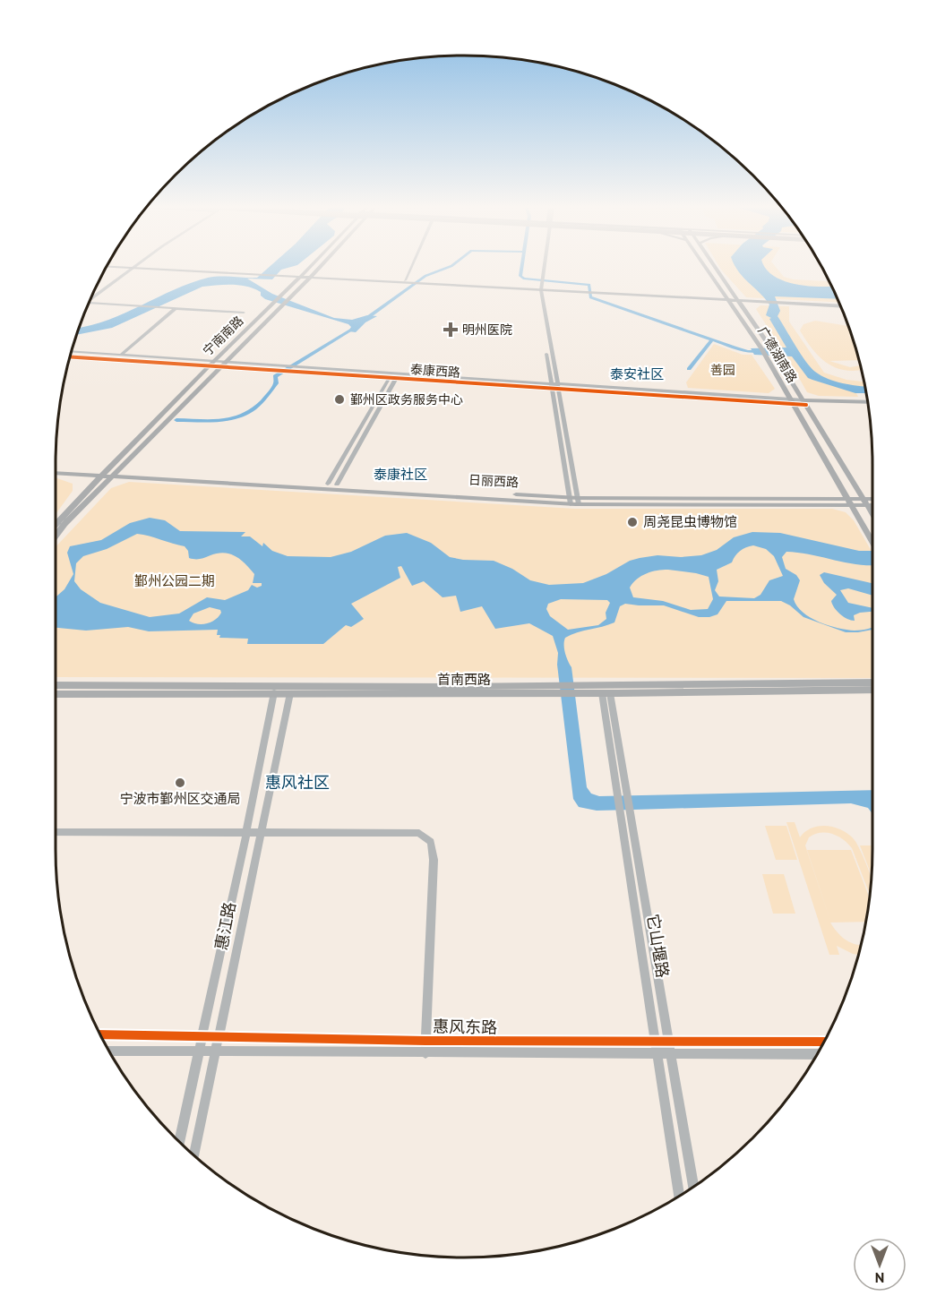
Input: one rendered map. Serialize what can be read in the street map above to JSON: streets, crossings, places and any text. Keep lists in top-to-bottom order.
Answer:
{
  "streets": {
    "main road": [
      "宁南南路",
      "广德湖南路",
      "泰康西路",
      "日丽西路",
      "首南西路"
    ],
    "street": ["惠江路", "它山堰路", "惠风东路"]
  },
  "crossings": [
    ["宁南南路", "泰康西路"],
    ["宁南南路", "日丽西路"],
    ["广德湖南路", "泰康西路"],
    ["广德湖南路", "日丽西路"],
    ["首南西路", "惠江路"],
    ["首南西路", "它山堰路"],
    ["惠江路", "惠风东路"],
    ["它山堰路", "惠风东路"]
  ],
  "districts": ["泰安社区", "泰康社区", "惠风社区"],
  "parks": ["善园", "鄞州公园二期"],
  "places": {
    "health": ["明州医院"],
    "other": ["鄞州区政务服务中心", "周尧昆虫博物馆", "宁波市鄞州区交通局"]
  },
  "north": "bottom"
}
